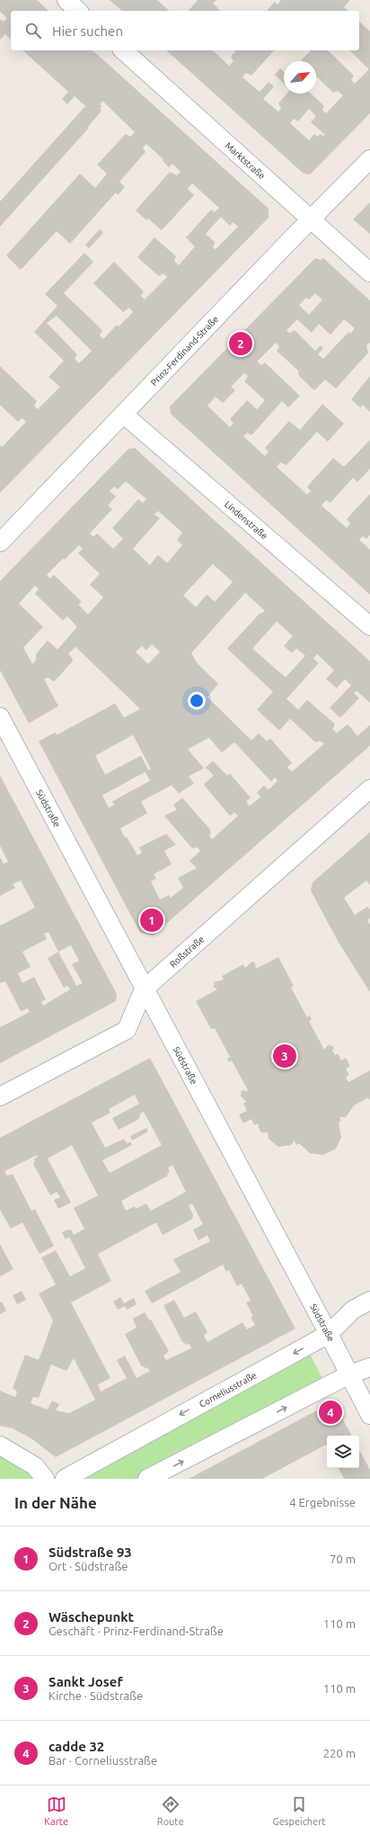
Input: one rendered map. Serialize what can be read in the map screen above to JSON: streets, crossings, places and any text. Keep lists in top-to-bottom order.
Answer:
{
  "streets": {
    "street": [
      "Marktstraße",
      "Prinz-Ferdinand-Straße",
      "Lindenstraße",
      "Südstraße",
      "Roßstraße",
      "Corneliusstraße"
    ]
  },
  "crossings": [
    ["Marktstraße", "Prinz-Ferdinand-Straße"],
    ["Prinz-Ferdinand-Straße", "Lindenstraße"],
    ["Südstraße", "Roßstraße"],
    ["Südstraße", "Corneliusstraße"]
  ],
  "north": "top right",
  "page": {
    "search": "Hier suchen",
    "pins": [
      "2",
      "1",
      "3",
      "4"
    ],
    "heading": ["In der Nähe", "4 Ergebnisse"],
    "list": [
      {
        "mark": "1",
        "name": "Südstraße 93",
        "note": "Ort · Südstraße",
        "value": "70 m"
      },
      {
        "mark": "2",
        "name": "Wäschepunkt",
        "note": "Geschäft · Prinz-Ferdinand-Straße",
        "value": "110 m"
      },
      {
        "mark": "3",
        "name": "Sankt Josef",
        "note": "Kirche · Südstraße",
        "value": "110 m"
      },
      {
        "mark": "4",
        "name": "cadde 32",
        "note": "Bar · Corneliusstraße",
        "value": "220 m"
      }
    ],
    "nav": ["Karte", "Route", "Gespeichert"]
  }
}
